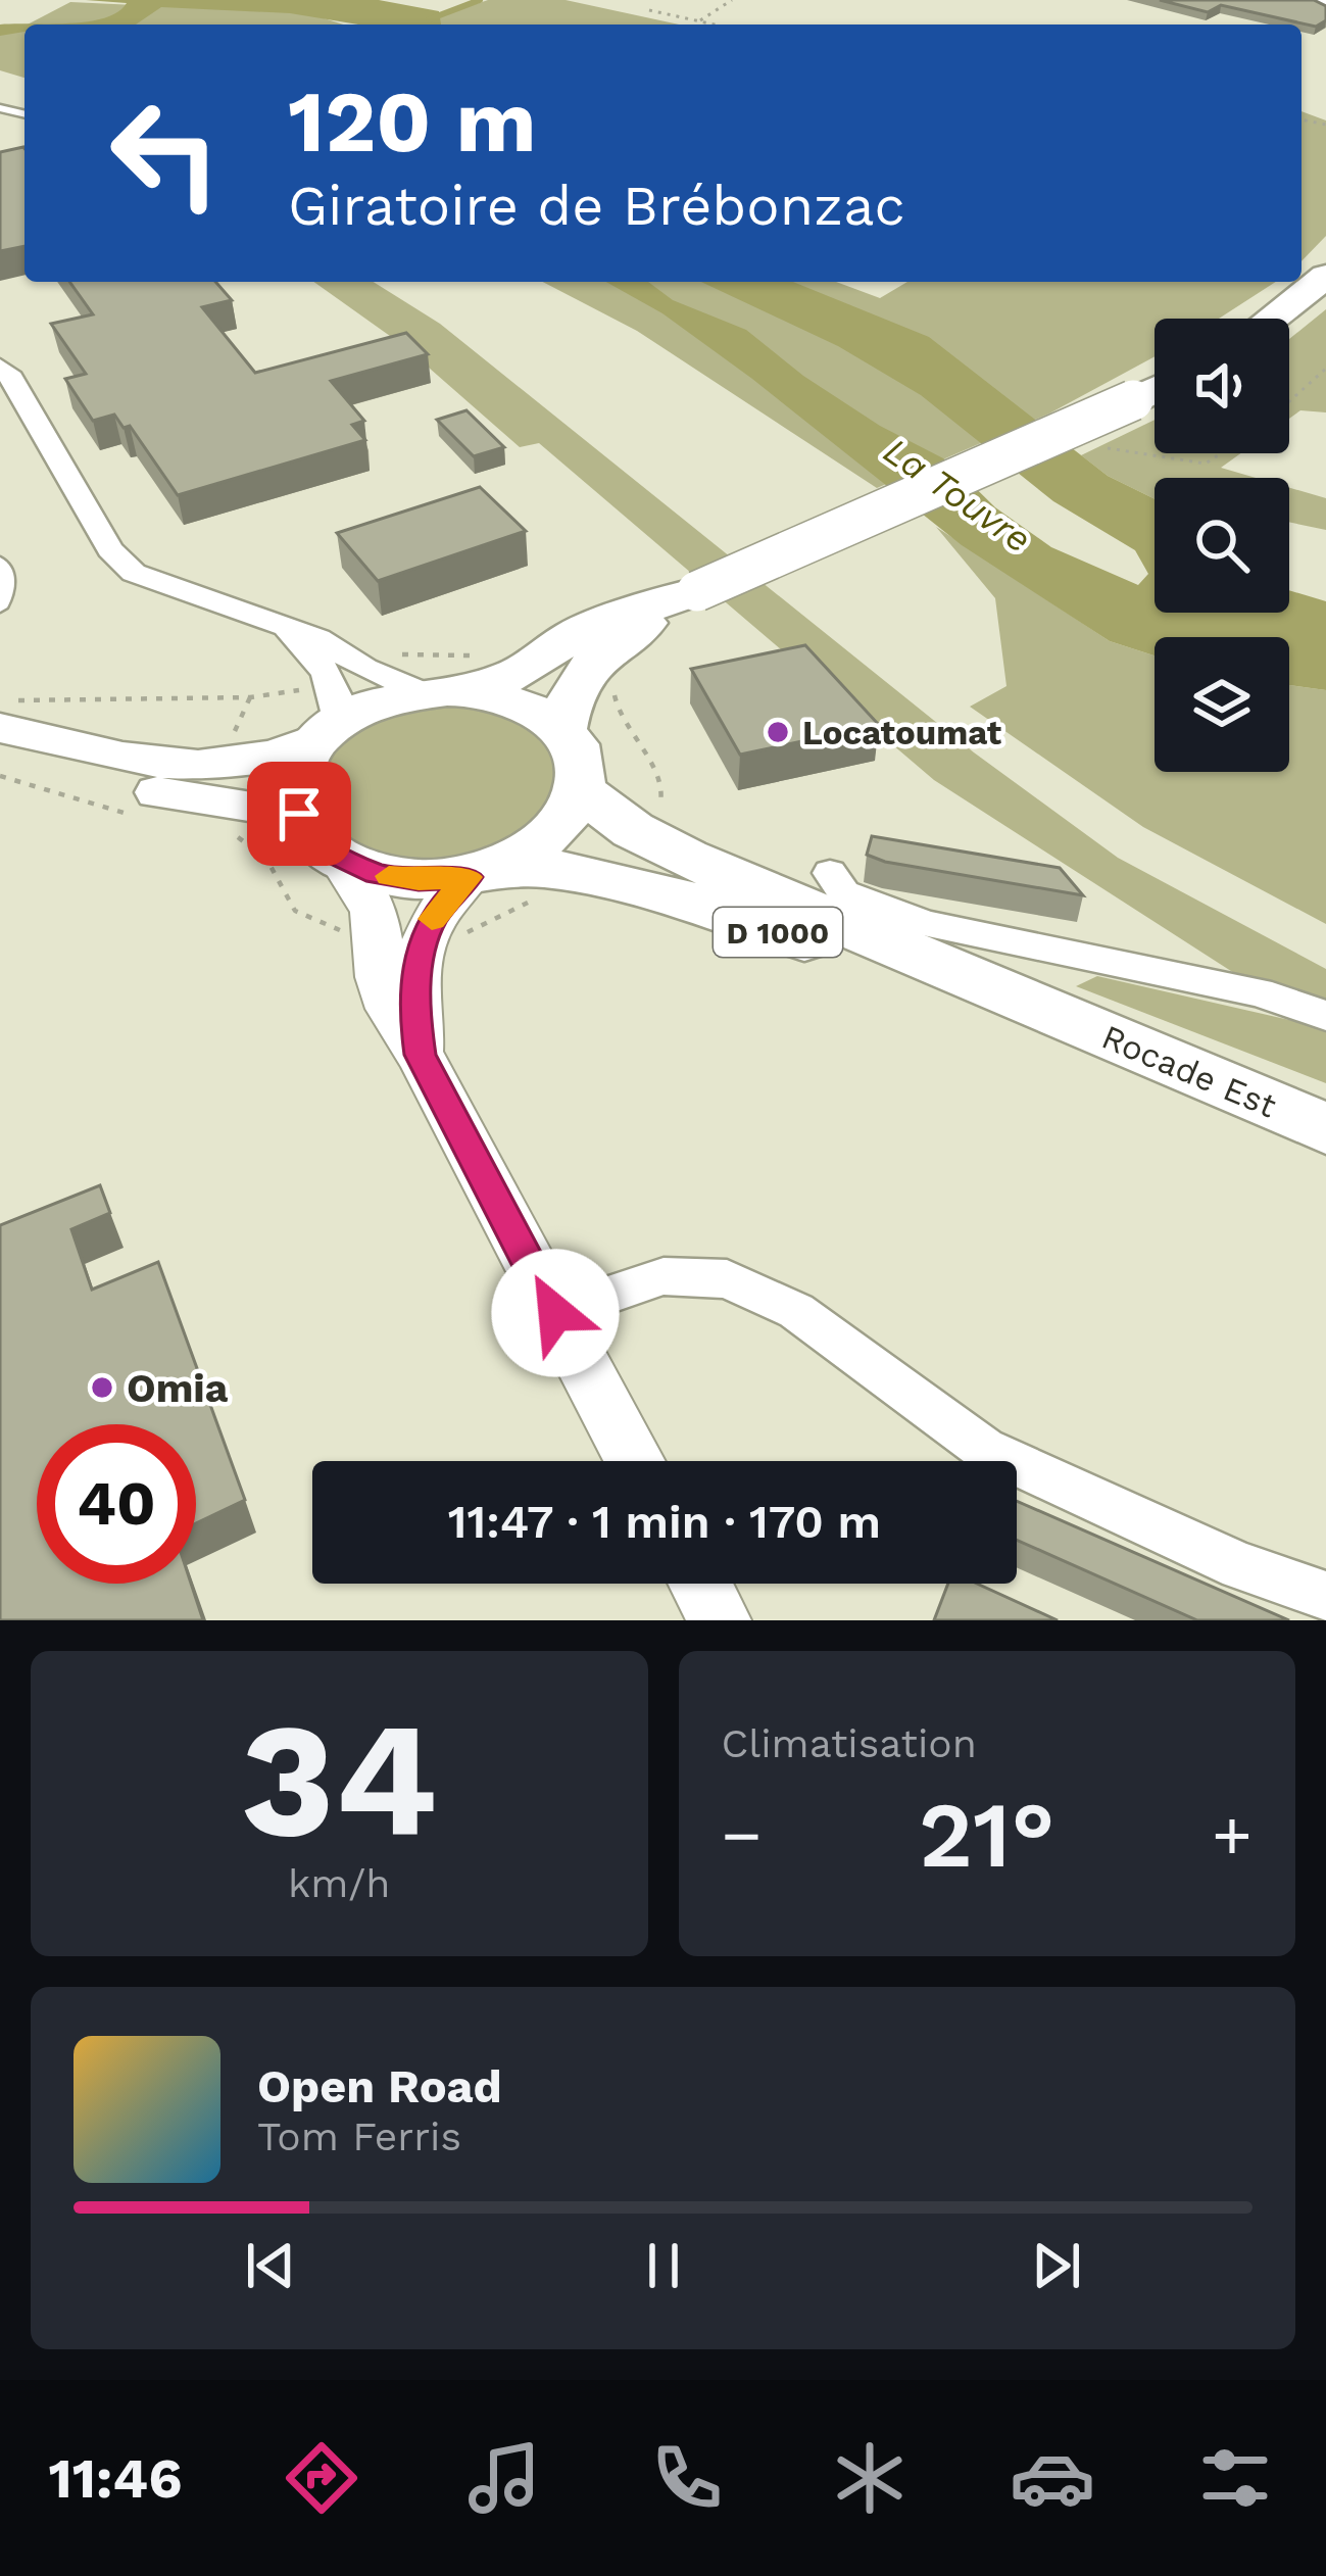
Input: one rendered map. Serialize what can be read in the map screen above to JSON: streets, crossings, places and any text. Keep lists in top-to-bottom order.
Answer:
{
  "streets": {
    "main road": ["D 1000", "Rocade Est"]
  },
  "water": ["La Touvre"],
  "places": ["Locatoumat", "Omia"],
  "page": {
    "turn": ["120 m", "Giratoire de Brébonzac"],
    "limit": "40",
    "trip": "11:47 · 1 min · 170 m",
    "tile": [
      ["34", "km/h"],
      "Climatisation"
    ],
    "heat": ["−", "21°", "+"],
    "song": ["Open Road", "Tom Ferris"],
    "tabs": "11:46"
  }
}
